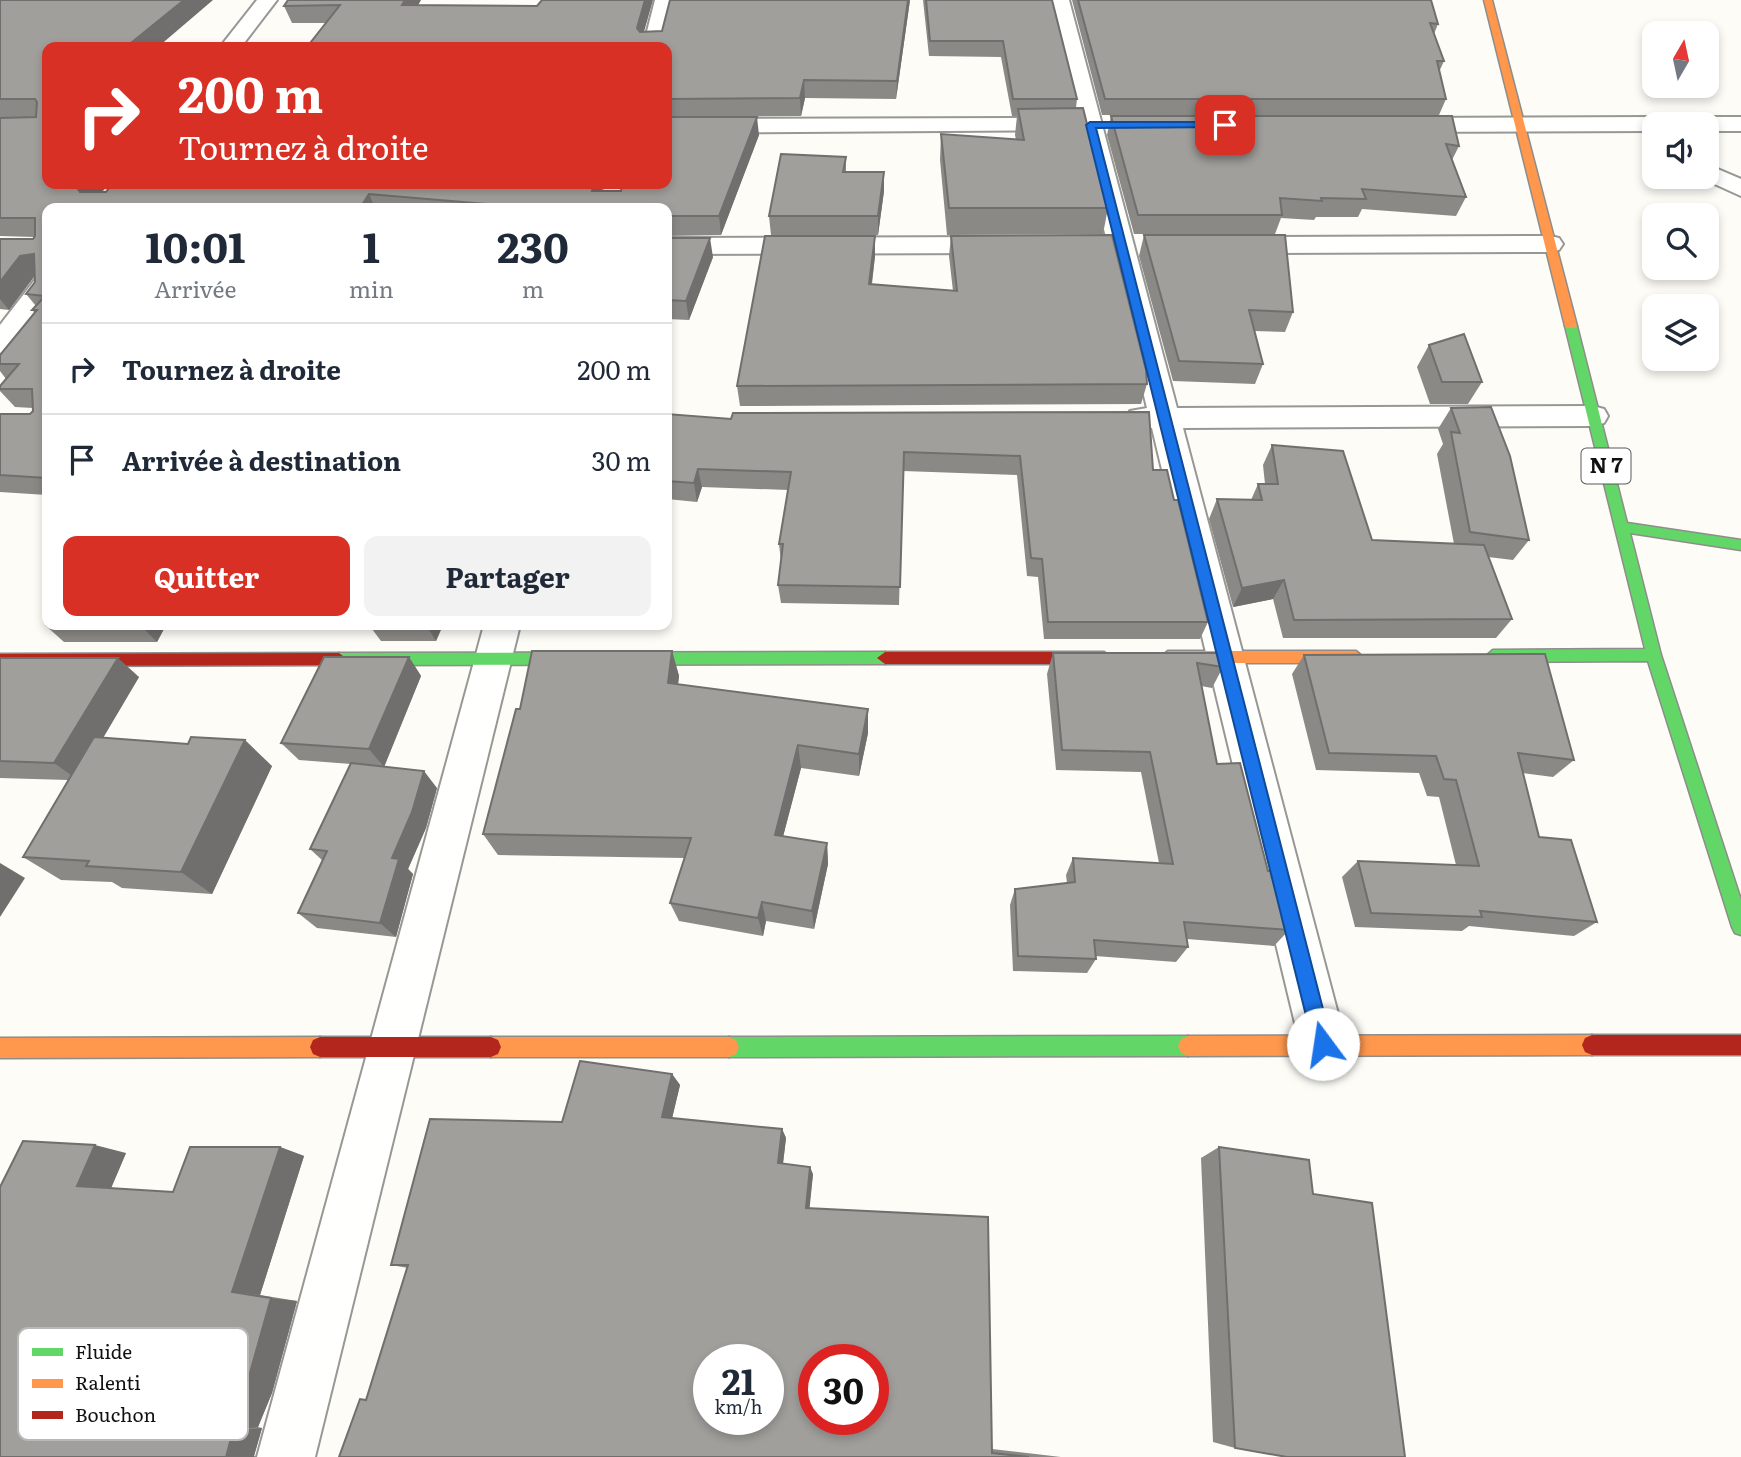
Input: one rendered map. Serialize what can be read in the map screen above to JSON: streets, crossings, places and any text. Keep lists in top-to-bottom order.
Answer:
{
  "streets": {
    "main road": ["N 7"]
  },
  "legend": ["Fluide", "Ralenti", "Bouchon"],
  "north": "top",
  "page": {
    "turn": ["200 m", "Tournez à droite"],
    "eta": [
      "10:01",
      "Arrivée",
      "1",
      "min",
      "230",
      "m"
    ],
    "list": [
      {
        "name": "Tournez à droite",
        "value": "200 m"
      },
      {
        "name": "Arrivée à destination",
        "value": "30 m"
      }
    ],
    "buttons": ["Quitter", "Partager"],
    "speed": "21 km/h",
    "limit": "30"
  }
}
